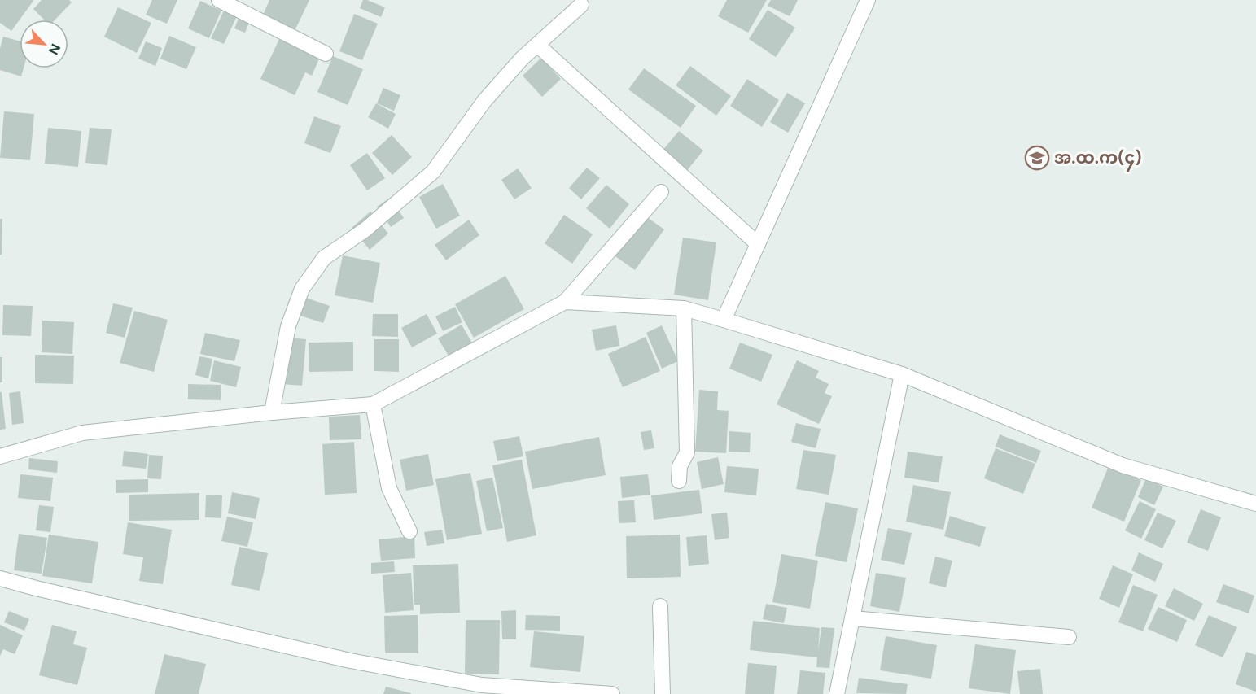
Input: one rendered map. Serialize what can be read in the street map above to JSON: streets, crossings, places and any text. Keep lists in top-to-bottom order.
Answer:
{
  "places": {
    "school or university": ["အ.ထ.က(၄)"]
  },
  "north": "bottom right"
}
